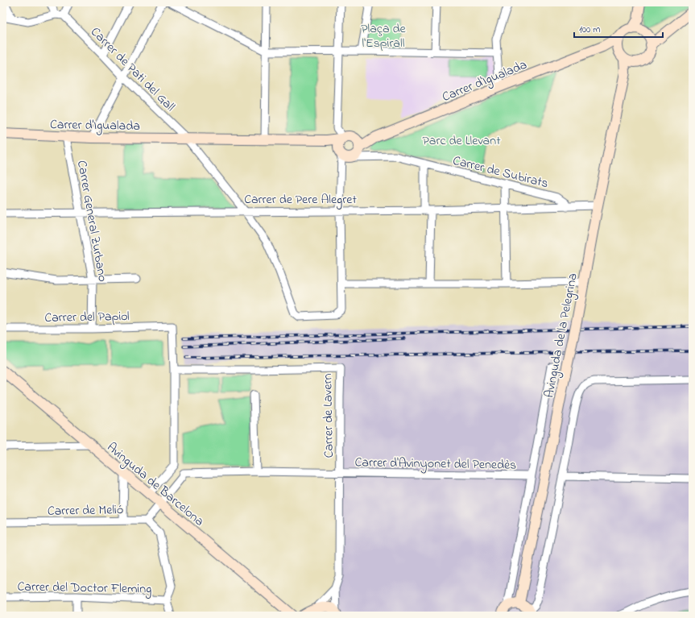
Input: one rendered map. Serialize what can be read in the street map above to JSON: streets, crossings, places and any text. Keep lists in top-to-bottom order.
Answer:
{
  "streets": {
    "street": [
      "Carrer de Pati del Gall",
      "Carrer d'Igualada",
      "Carrer de Subirats",
      "Carrer de Pere Alegret",
      "Carrer General Zurbano",
      "Carrer del Papiol",
      "Avinguda de la Pelegrina",
      "Carrer de Lavern",
      "Carrer d'Avinyonet del Penedès",
      "Avinguda de Barcelona",
      "Carrer de Melió",
      "Carrer del Doctor Fleming"
    ]
  },
  "crossings": [
    ["Carrer de Pati del Gall", "Carrer d'Igualada"],
    ["Carrer de Pati del Gall", "Carrer de Pere Alegret"],
    ["Carrer d'Igualada", "Carrer de Subirats"],
    ["Carrer d'Igualada", "Carrer General Zurbano"],
    ["Carrer d'Igualada", "Avinguda de la Pelegrina"],
    ["Carrer de Subirats", "Carrer de Pere Alegret"],
    ["Carrer de Pere Alegret", "Carrer General Zurbano"],
    ["Carrer de Pere Alegret", "Avinguda de la Pelegrina"],
    ["Carrer General Zurbano", "Carrer del Papiol"],
    ["Carrer del Papiol", "Carrer de Lavern"],
    ["Avinguda de la Pelegrina", "Carrer d'Avinyonet del Penedès"],
    ["Carrer de Lavern", "Carrer d'Avinyonet del Penedès"]
  ],
  "parks": ["Plaça de l'Espirall", "Parc de Llevant"],
  "scale_bar": "100 m"
}
